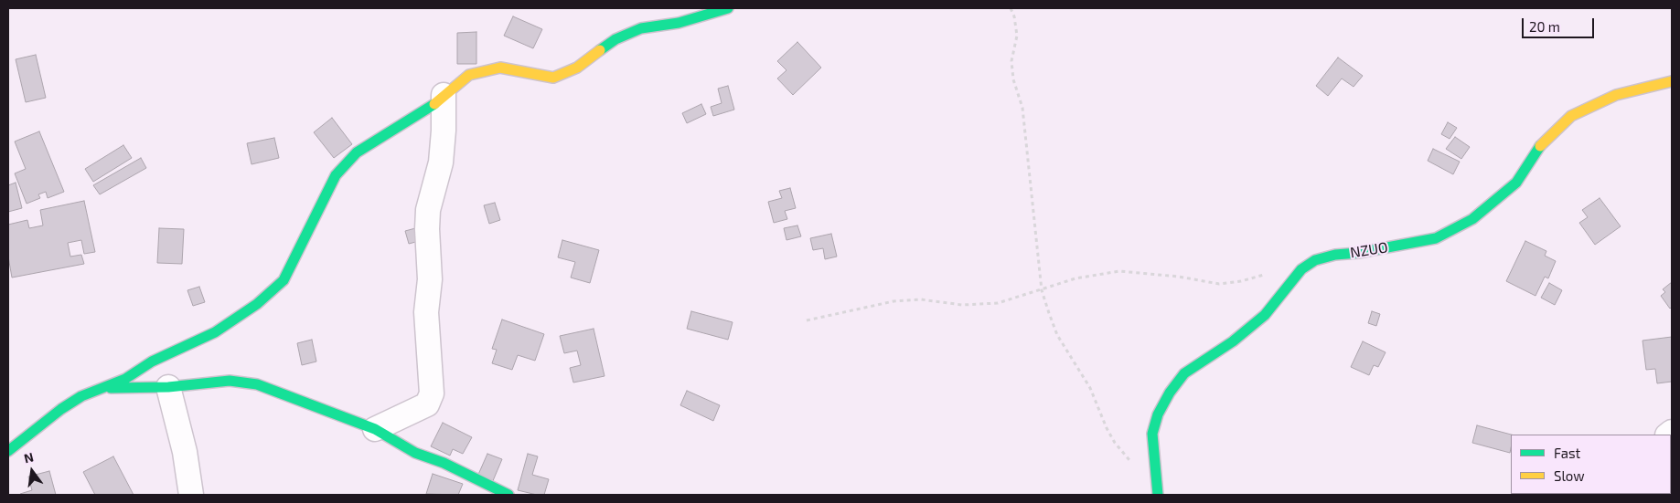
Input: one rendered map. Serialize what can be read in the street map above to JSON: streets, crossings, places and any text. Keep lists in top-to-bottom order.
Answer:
{
  "streets": {
    "street": ["NZUO"]
  },
  "legend": ["Fast", "Slow"],
  "scale_bar": "20 m",
  "north": "top"
}
